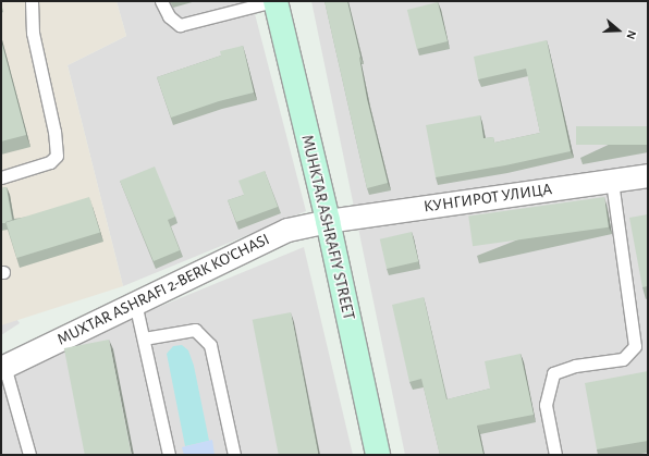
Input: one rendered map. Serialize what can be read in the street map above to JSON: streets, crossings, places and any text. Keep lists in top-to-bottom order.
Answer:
{
  "streets": {
    "main road": ["MUHKTAR ASHRAFIY STREET"],
    "street": ["КУНГИРОТ УЛИЦА", "MUXTAR ASHRAFI 2-BERK KO'CHASI"]
  },
  "crossings": [
    ["КУНГИРОТ УЛИЦА", "MUHKTAR ASHRAFIY STREET"],
    ["КУНГИРОТ УЛИЦА", "MUXTAR ASHRAFI 2-BERK KO'CHASI"],
    ["MUHKTAR ASHRAFIY STREET", "MUXTAR ASHRAFI 2-BERK KO'CHASI"]
  ],
  "north": "right"
}
